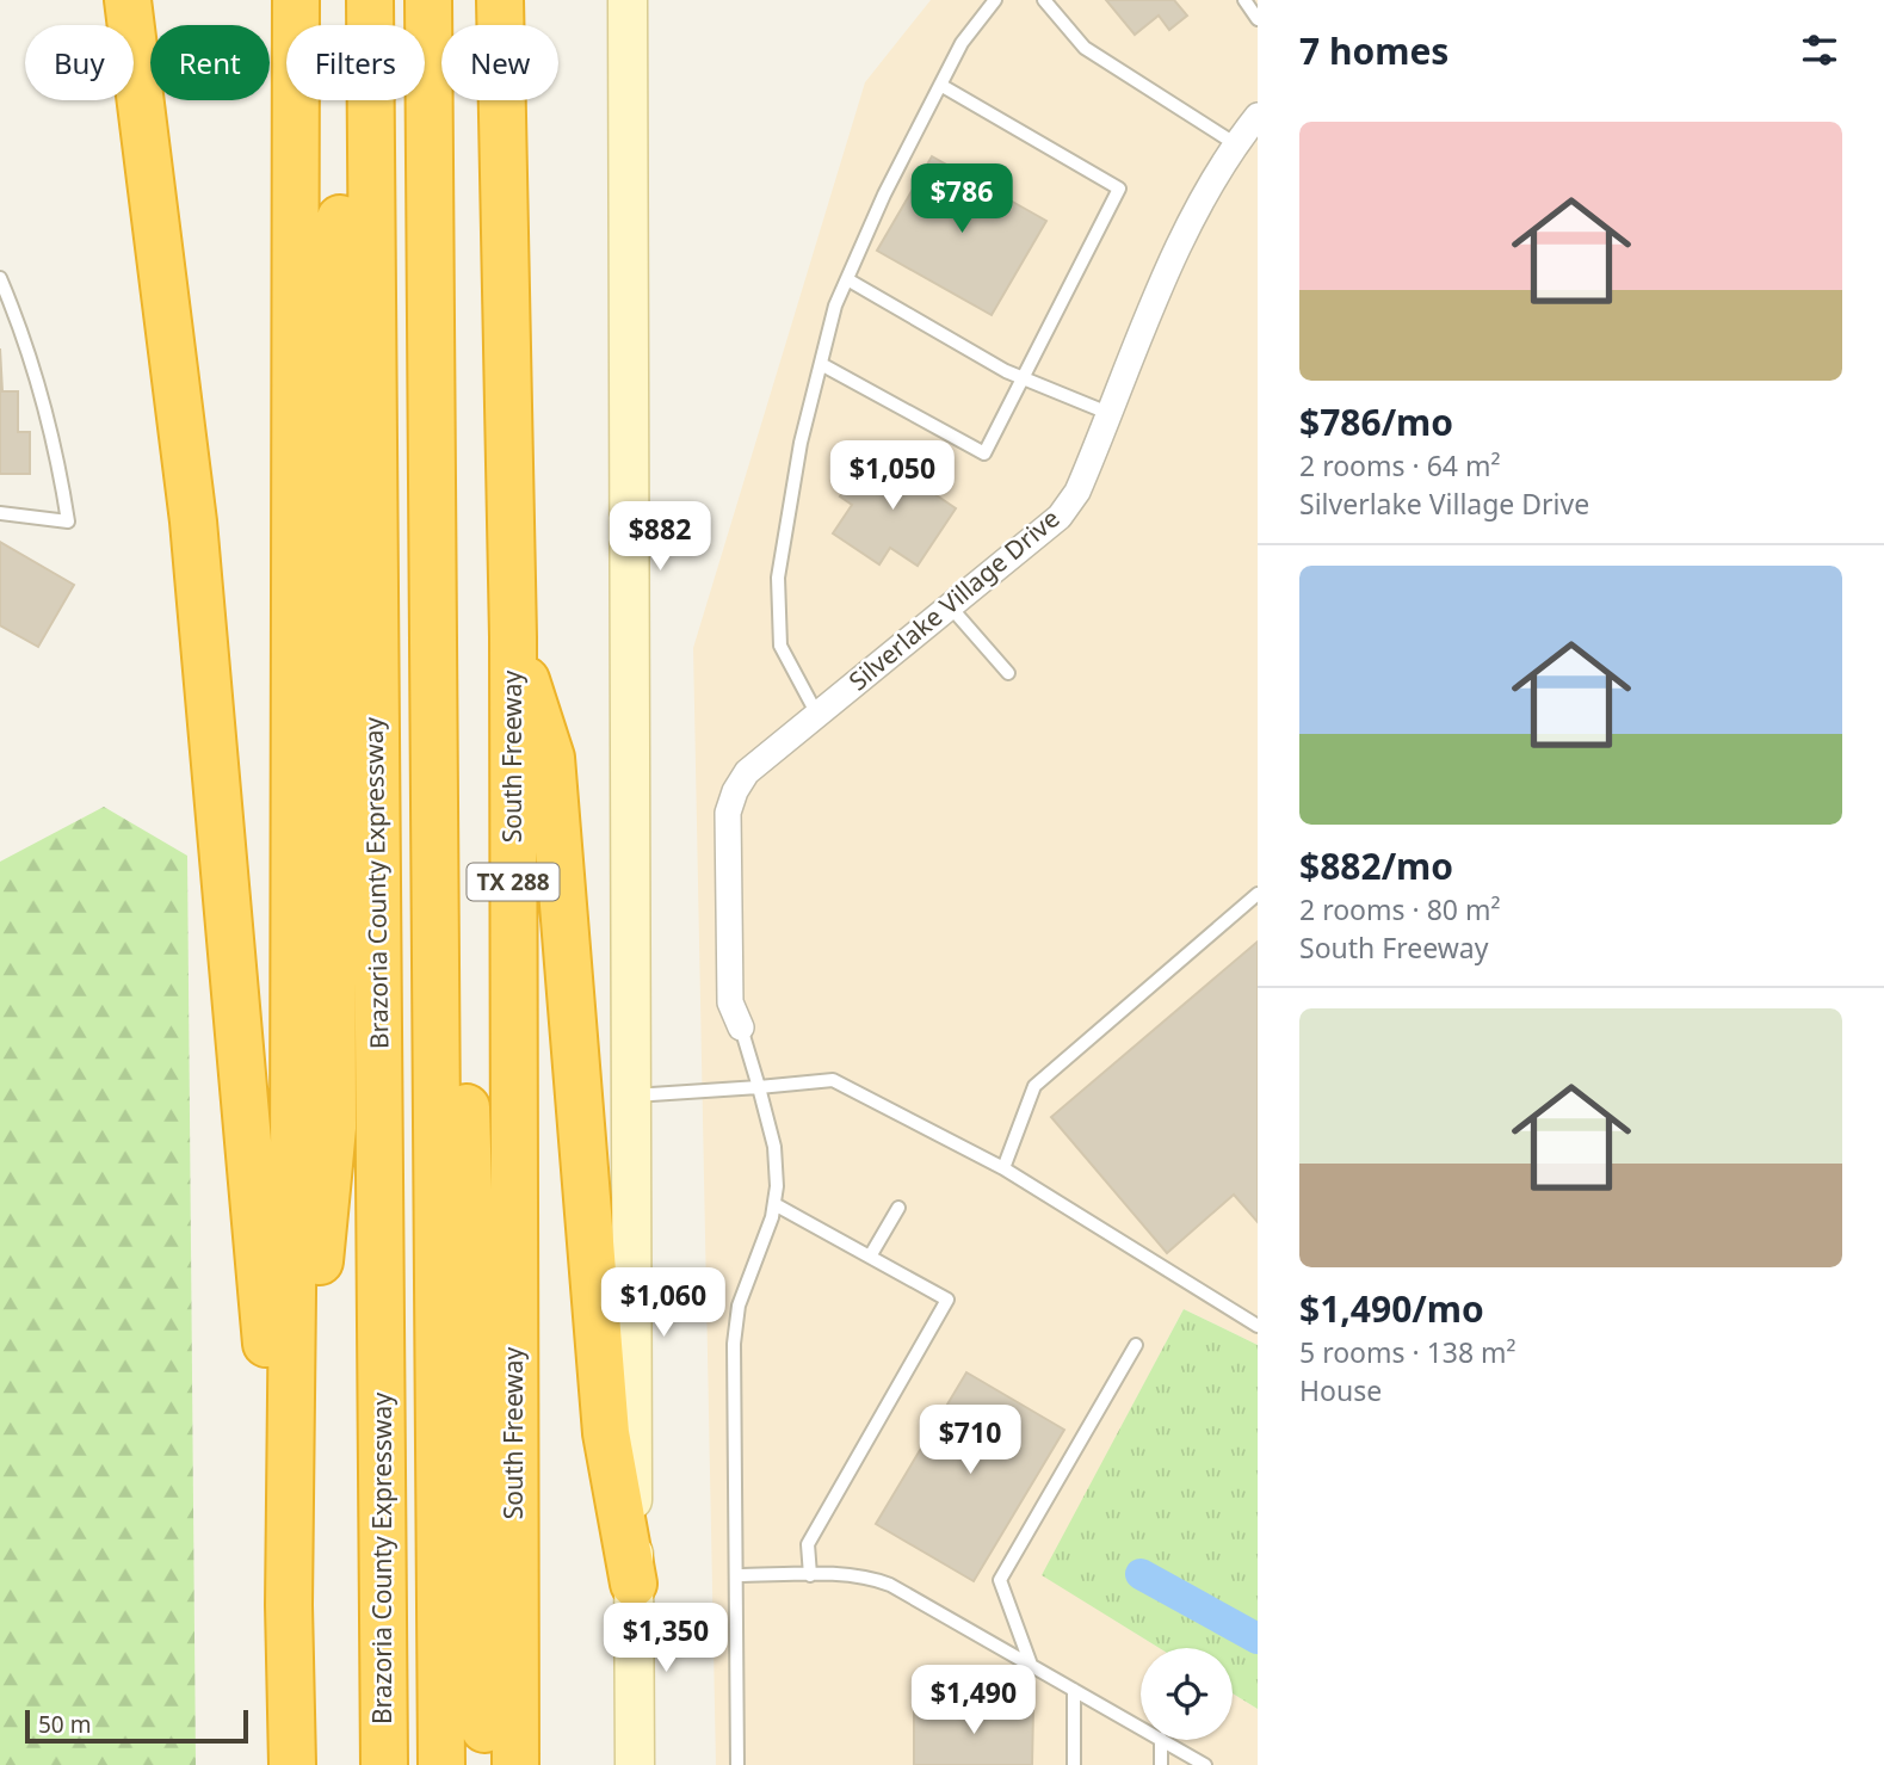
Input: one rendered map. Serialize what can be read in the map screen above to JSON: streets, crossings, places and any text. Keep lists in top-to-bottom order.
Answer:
{
  "streets": {
    "highway": ["South Freeway", "TX 288", "Brazoria County Expressway"],
    "street": ["Silverlake Village Drive"]
  },
  "scale_bar": "50 m",
  "page": {
    "heading": "7 homes",
    "chip": [
      "Buy",
      "Rent",
      "Filters",
      "New"
    ],
    "list": [
      {
        "name": "$786/mo",
        "note": "2 rooms · 64 m² · Silverlake Village Drive"
      },
      {
        "name": "$882/mo",
        "note": "2 rooms · 80 m² · South Freeway"
      },
      {
        "name": "$1,490/mo",
        "note": "5 rooms · 138 m² · House"
      }
    ],
    "price": [
      "$786",
      "$1,050",
      "$882",
      "$1,060",
      "$710",
      "$1,350",
      "$1,490"
    ],
    "scale": "50 m"
  }
}
